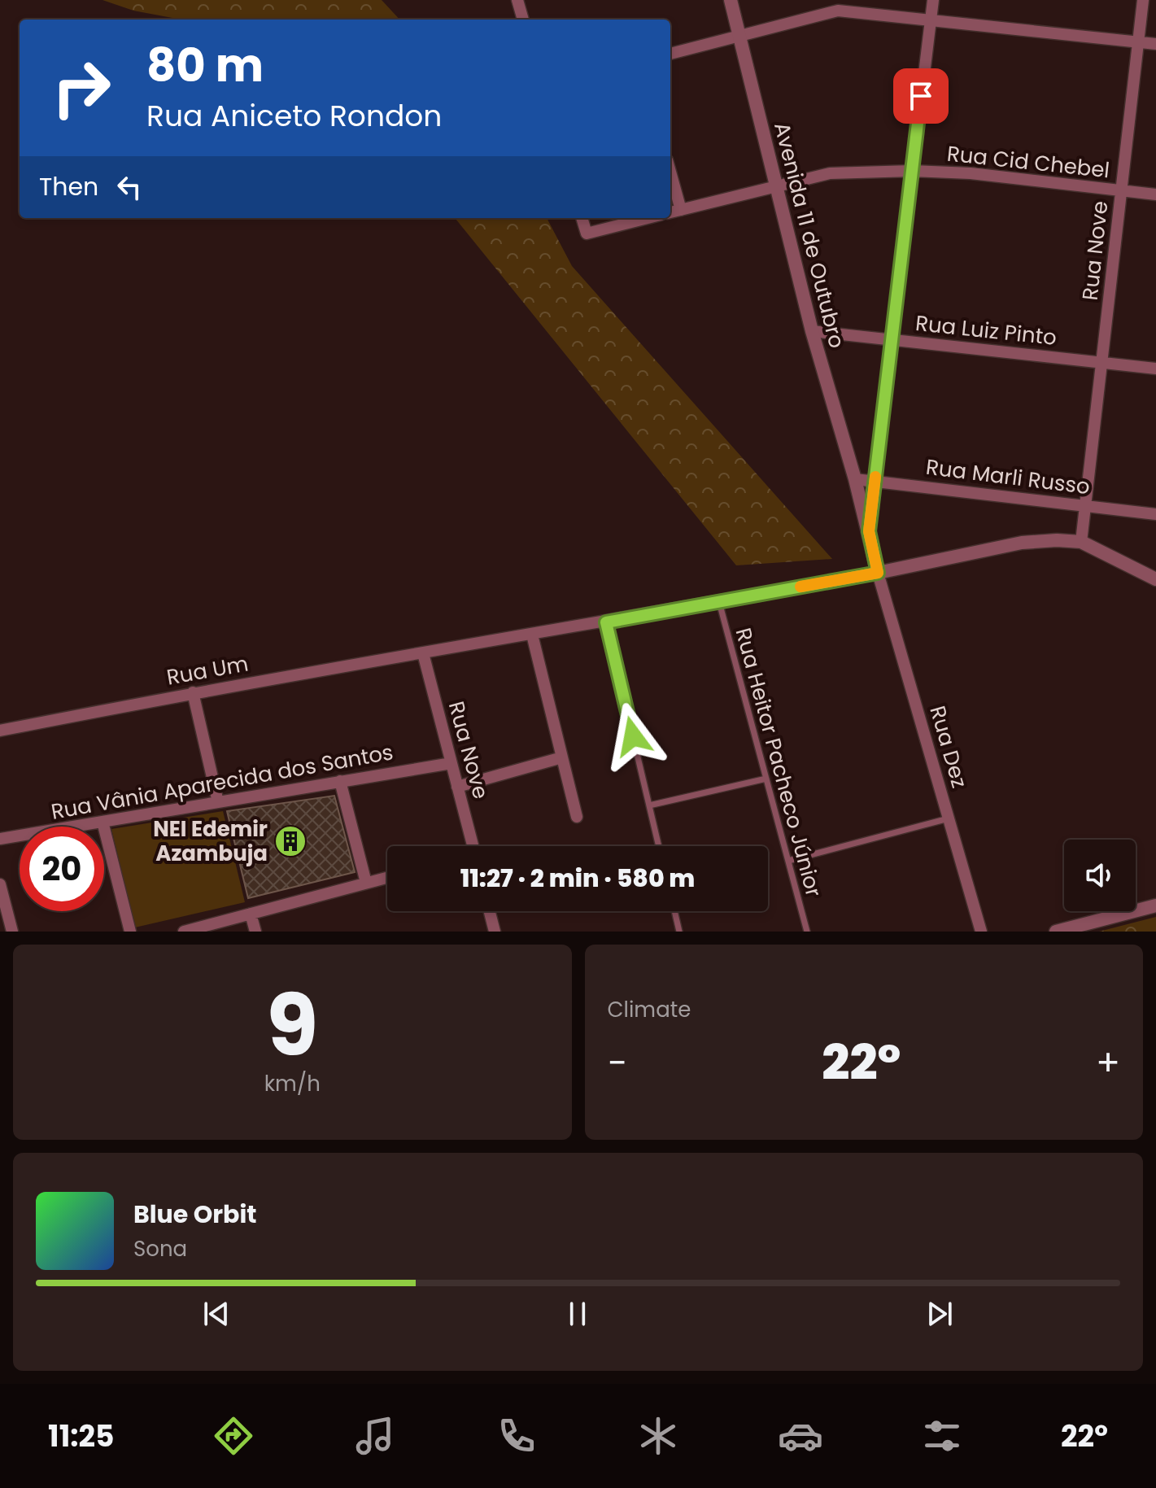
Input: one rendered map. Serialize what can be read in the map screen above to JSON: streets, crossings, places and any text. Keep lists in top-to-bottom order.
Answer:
{
  "streets": {
    "street": [
      "Rua Cid Chebel",
      "Avenida 11 de Outubro",
      "Rua Nove",
      "Rua Luiz Pinto",
      "Rua Marli Russo",
      "Rua Um",
      "Rua Dez",
      "Rua Vânia Aparecida dos Santos"
    ],
    "lane": ["Rua Heitor Pacheco Júnior"]
  },
  "crossings": [
    ["Rua Cid Chebel", "Avenida 11 de Outubro"],
    ["Rua Cid Chebel", "Rua Nove"],
    ["Avenida 11 de Outubro", "Rua Luiz Pinto"],
    ["Avenida 11 de Outubro", "Rua Marli Russo"],
    ["Avenida 11 de Outubro", "Rua Um"],
    ["Avenida 11 de Outubro", "Rua Dez"],
    ["Rua Nove", "Rua Luiz Pinto"],
    ["Rua Nove", "Rua Marli Russo"],
    ["Rua Nove", "Rua Um"],
    ["Rua Nove", "Rua Vânia Aparecida dos Santos"],
    ["Rua Um", "Rua Dez"],
    ["Rua Um", "Rua Heitor Pacheco Júnior"]
  ],
  "places": {
    "building": ["NEI Edemir Azambuja"]
  },
  "page": {
    "turn": ["80 m", "Rua Aniceto Rondon"],
    "then": "Then",
    "limit": "20",
    "trip": "11:27 · 2 min · 580 m",
    "tile": [
      ["9", "km/h"],
      "Climate"
    ],
    "heat": ["−", "22°", "+"],
    "song": ["Blue Orbit", "Sona"],
    "tabs": ["11:25", "22°"]
  }
}
